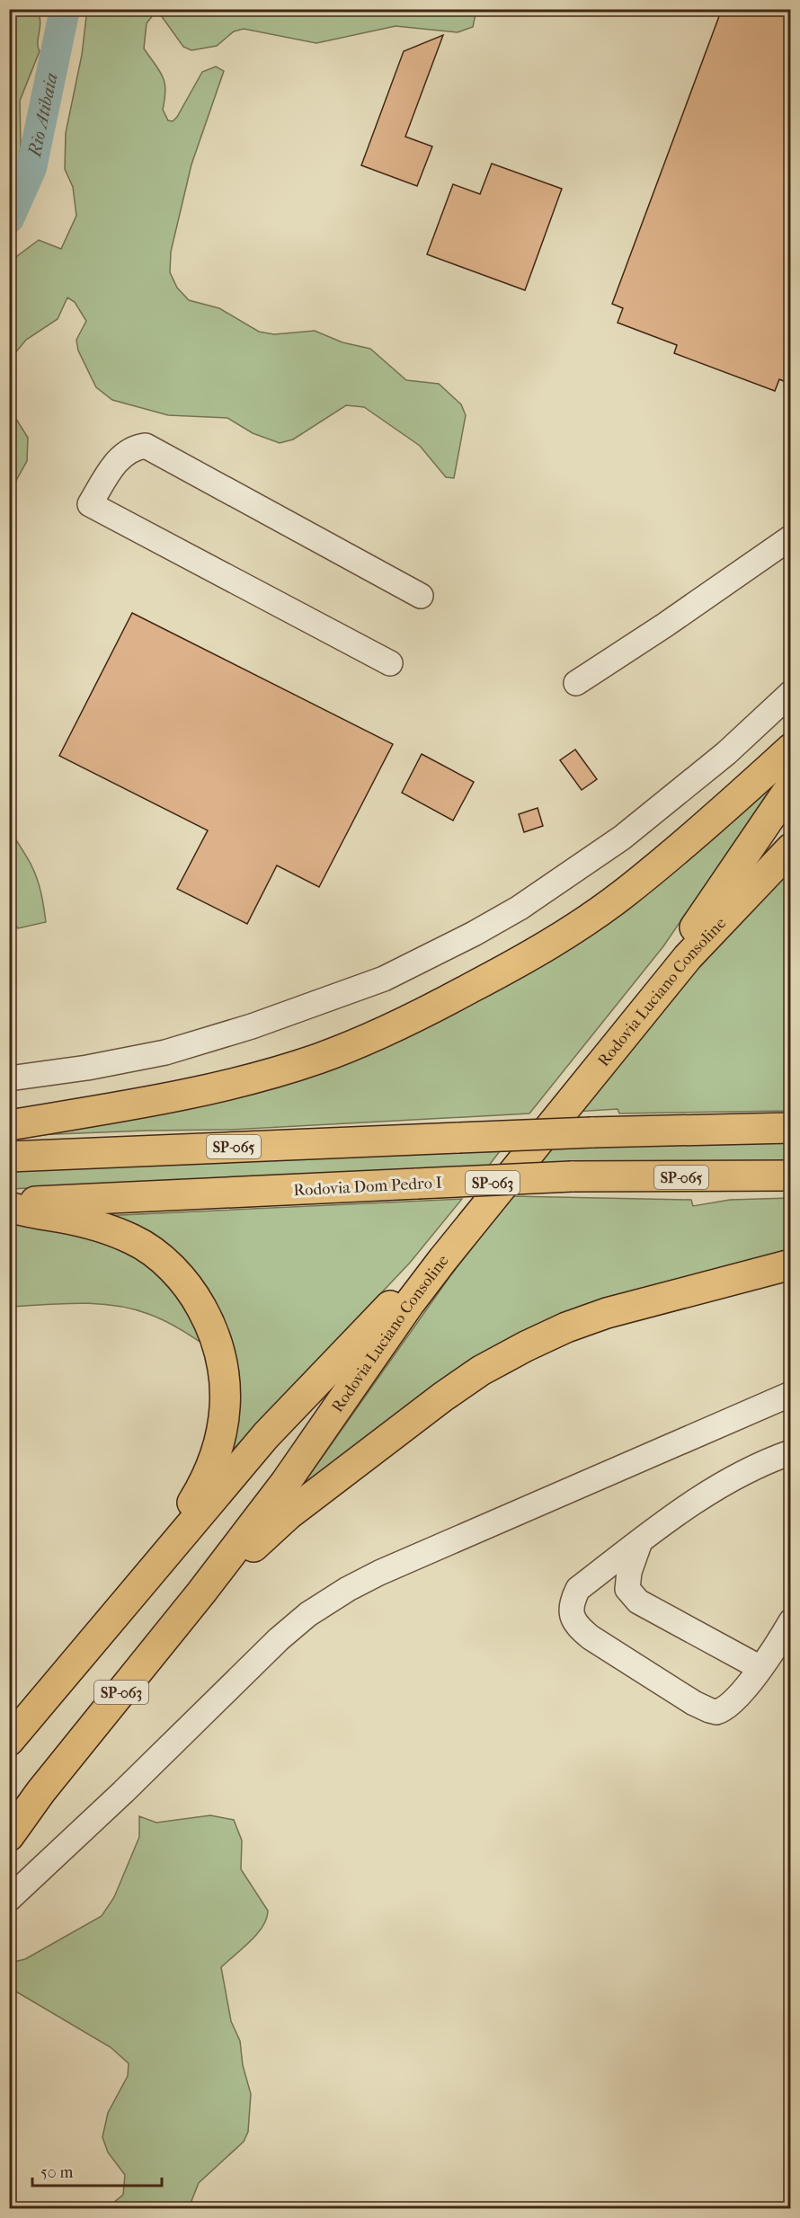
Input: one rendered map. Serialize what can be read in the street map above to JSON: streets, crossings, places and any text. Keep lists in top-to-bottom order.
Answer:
{
  "streets": {
    "highway": [
      "Rodovia Luciano Consoline",
      "SP-065",
      "SP-063",
      "Rodovia Dom Pedro I"
    ]
  },
  "water": ["Rio Atibaia"],
  "scale_bar": "50 m"
}
